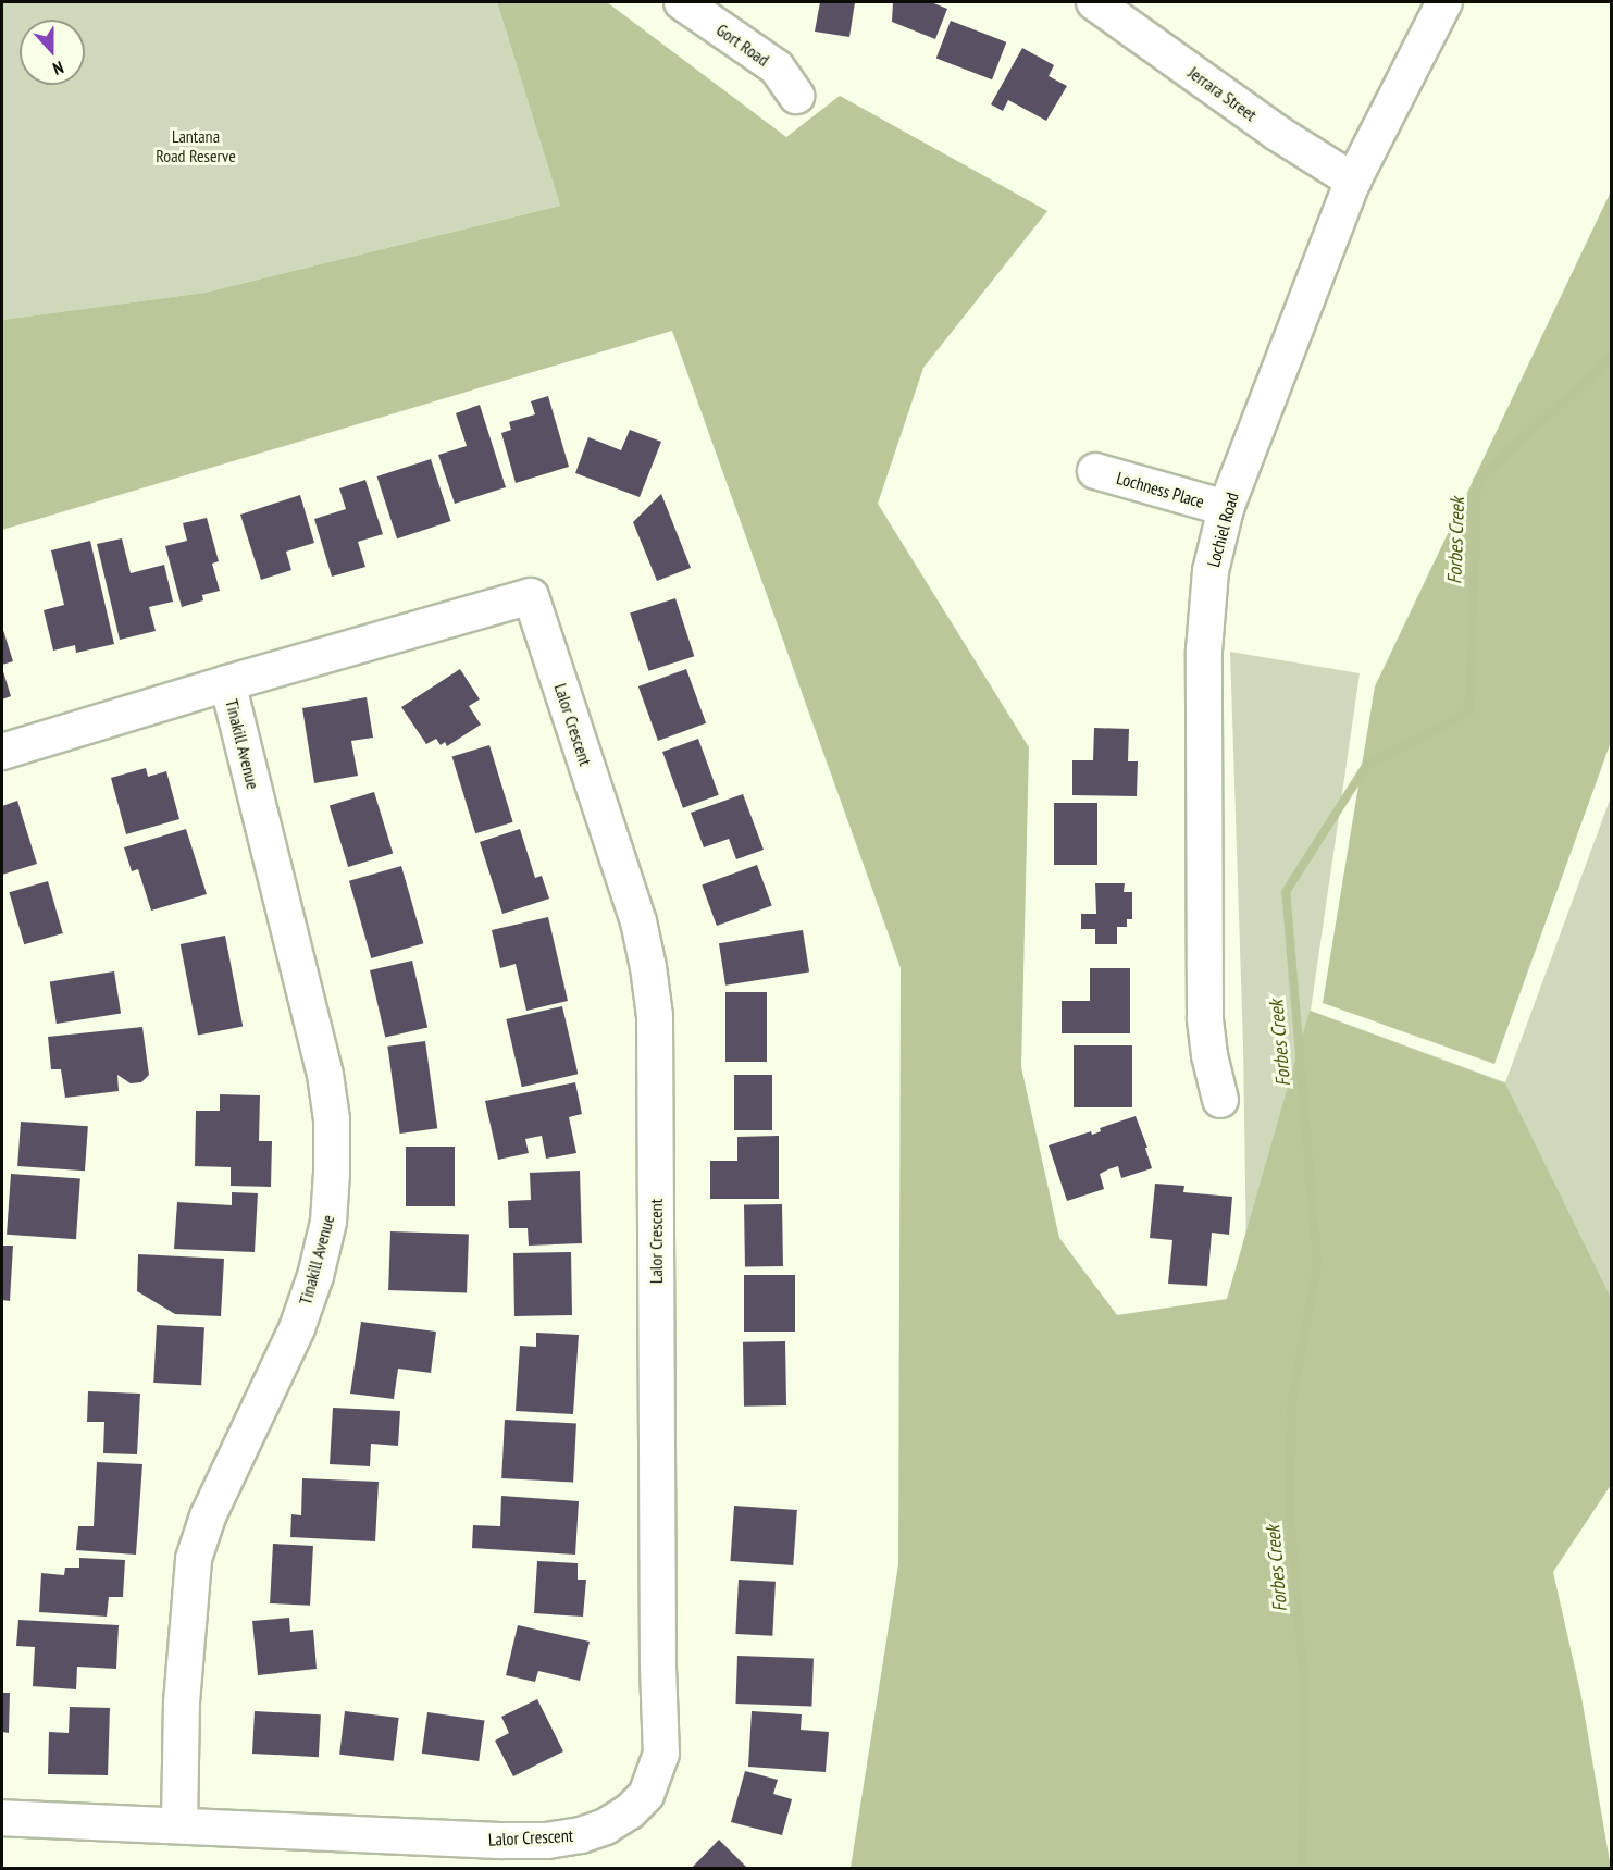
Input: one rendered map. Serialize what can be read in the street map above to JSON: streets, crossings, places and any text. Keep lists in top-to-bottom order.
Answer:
{
  "streets": {
    "street": [
      "Gort Road",
      "Jerrara Street",
      "Lochness Place",
      "Lochiel Road",
      "Lalor Crescent",
      "Tinakill Avenue"
    ]
  },
  "crossings": [
    ["Jerrara Street", "Lochiel Road"],
    ["Lochness Place", "Lochiel Road"],
    ["Lalor Crescent", "Tinakill Avenue"]
  ],
  "water": ["Forbes Creek"],
  "parks": ["Lantana Road Reserve"],
  "north": "bottom"
}
